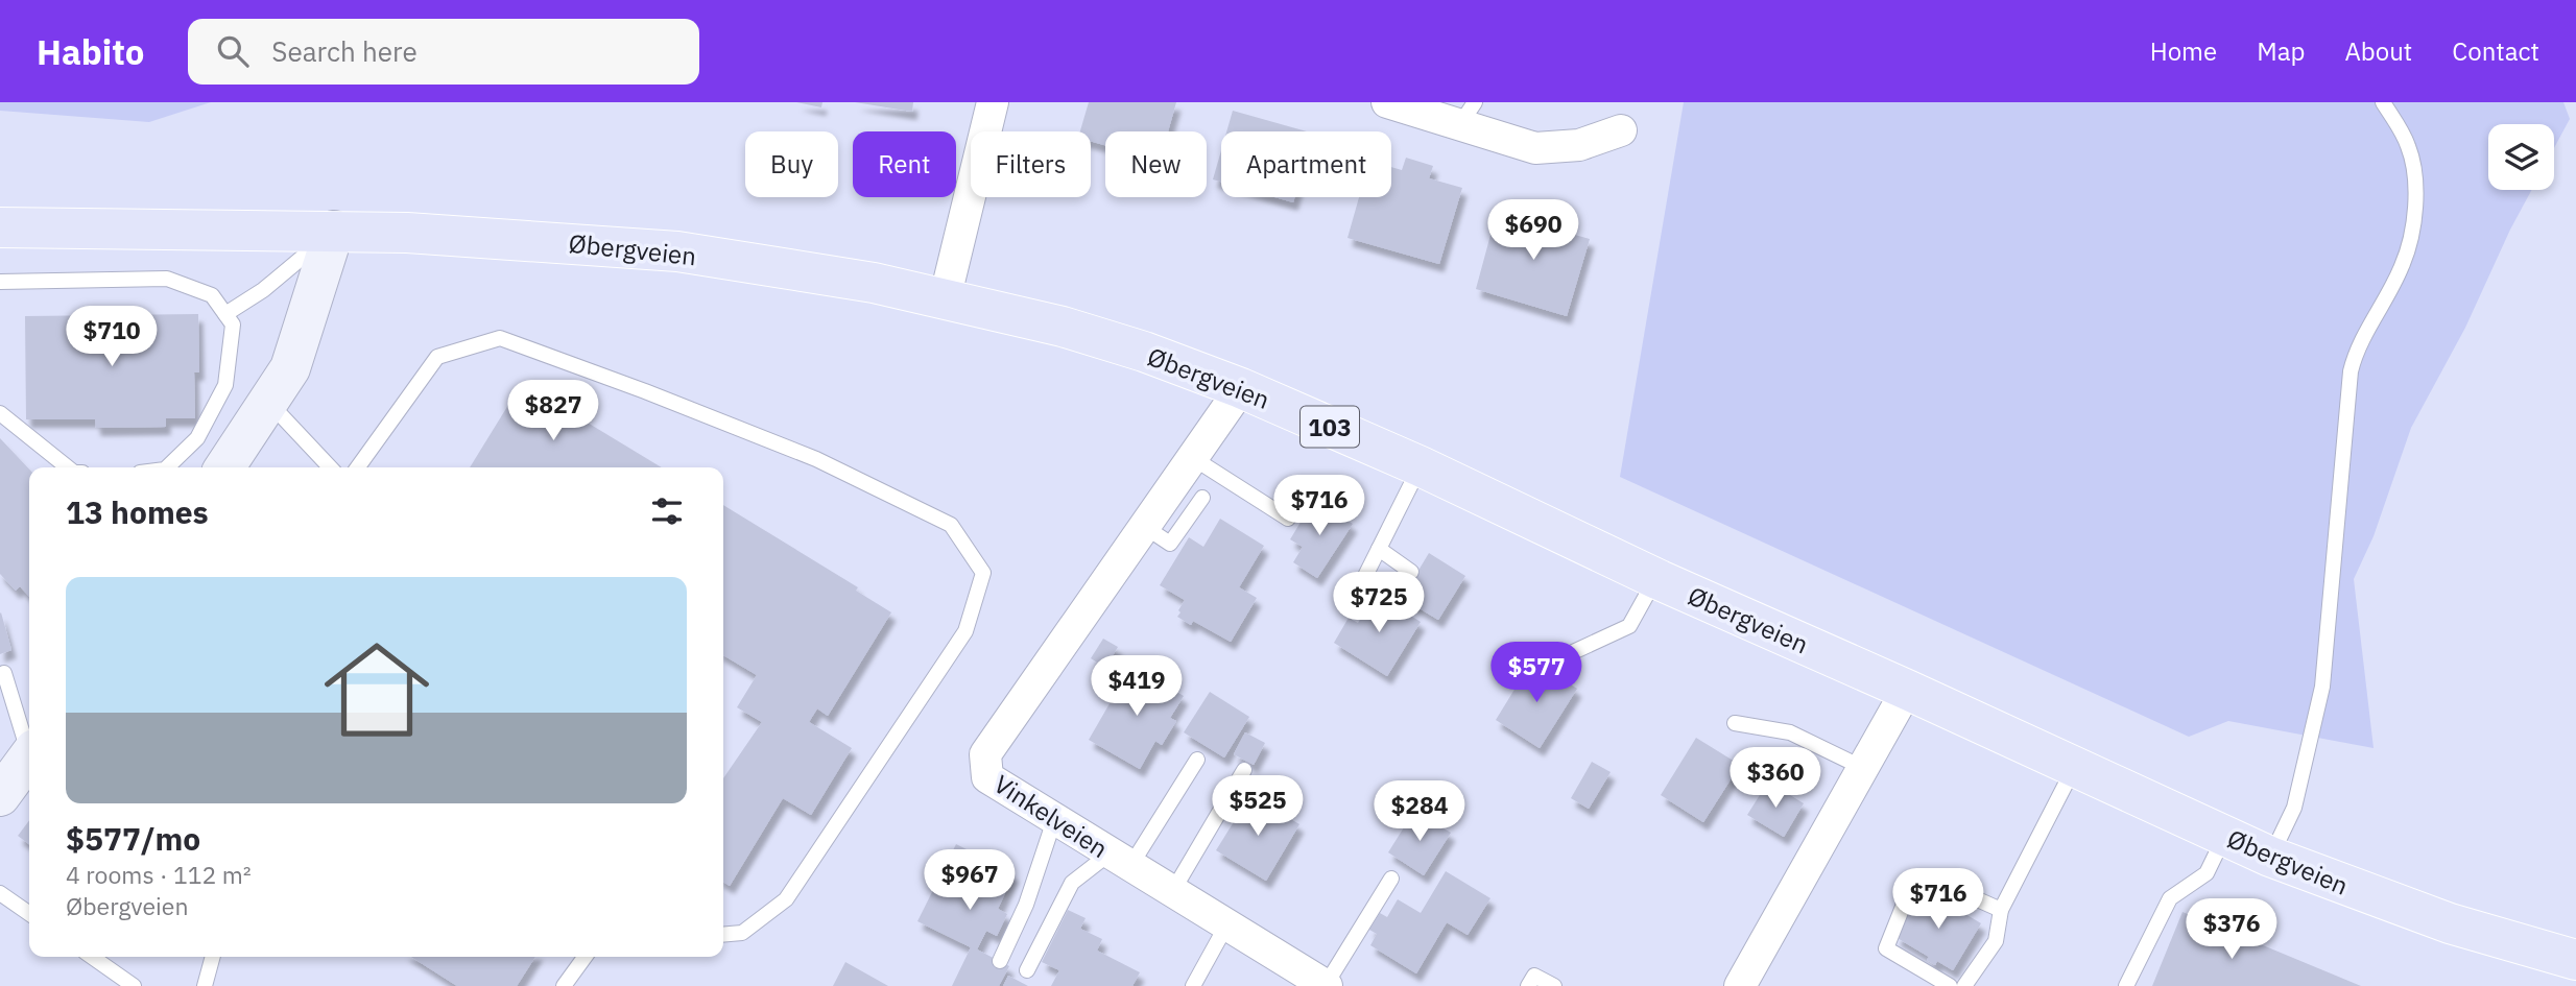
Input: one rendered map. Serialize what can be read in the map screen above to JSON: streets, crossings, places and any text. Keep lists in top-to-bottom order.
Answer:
{
  "streets": {
    "main road": ["Øbergveien", "103"],
    "street": ["Vinkelveien"]
  },
  "crossings": [
    ["Øbergveien", "Vinkelveien"]
  ],
  "page": {
    "header": "Habito",
    "search": "Search here",
    "nav": [
      "Home",
      "Map",
      "About",
      "Contact"
    ],
    "chip": [
      "Buy",
      "Rent",
      "Filters",
      "New",
      "Apartment"
    ],
    "price": [
      "$690",
      "$710",
      "$827",
      "$716",
      "$725",
      "$577",
      "$419",
      "$360",
      "$525",
      "$284",
      "$967",
      "$716",
      "$376"
    ],
    "heading": "13 homes",
    "list": [
      {
        "name": "$577/mo",
        "note": "4 rooms · 112 m² · Øbergveien"
      }
    ]
  }
}
